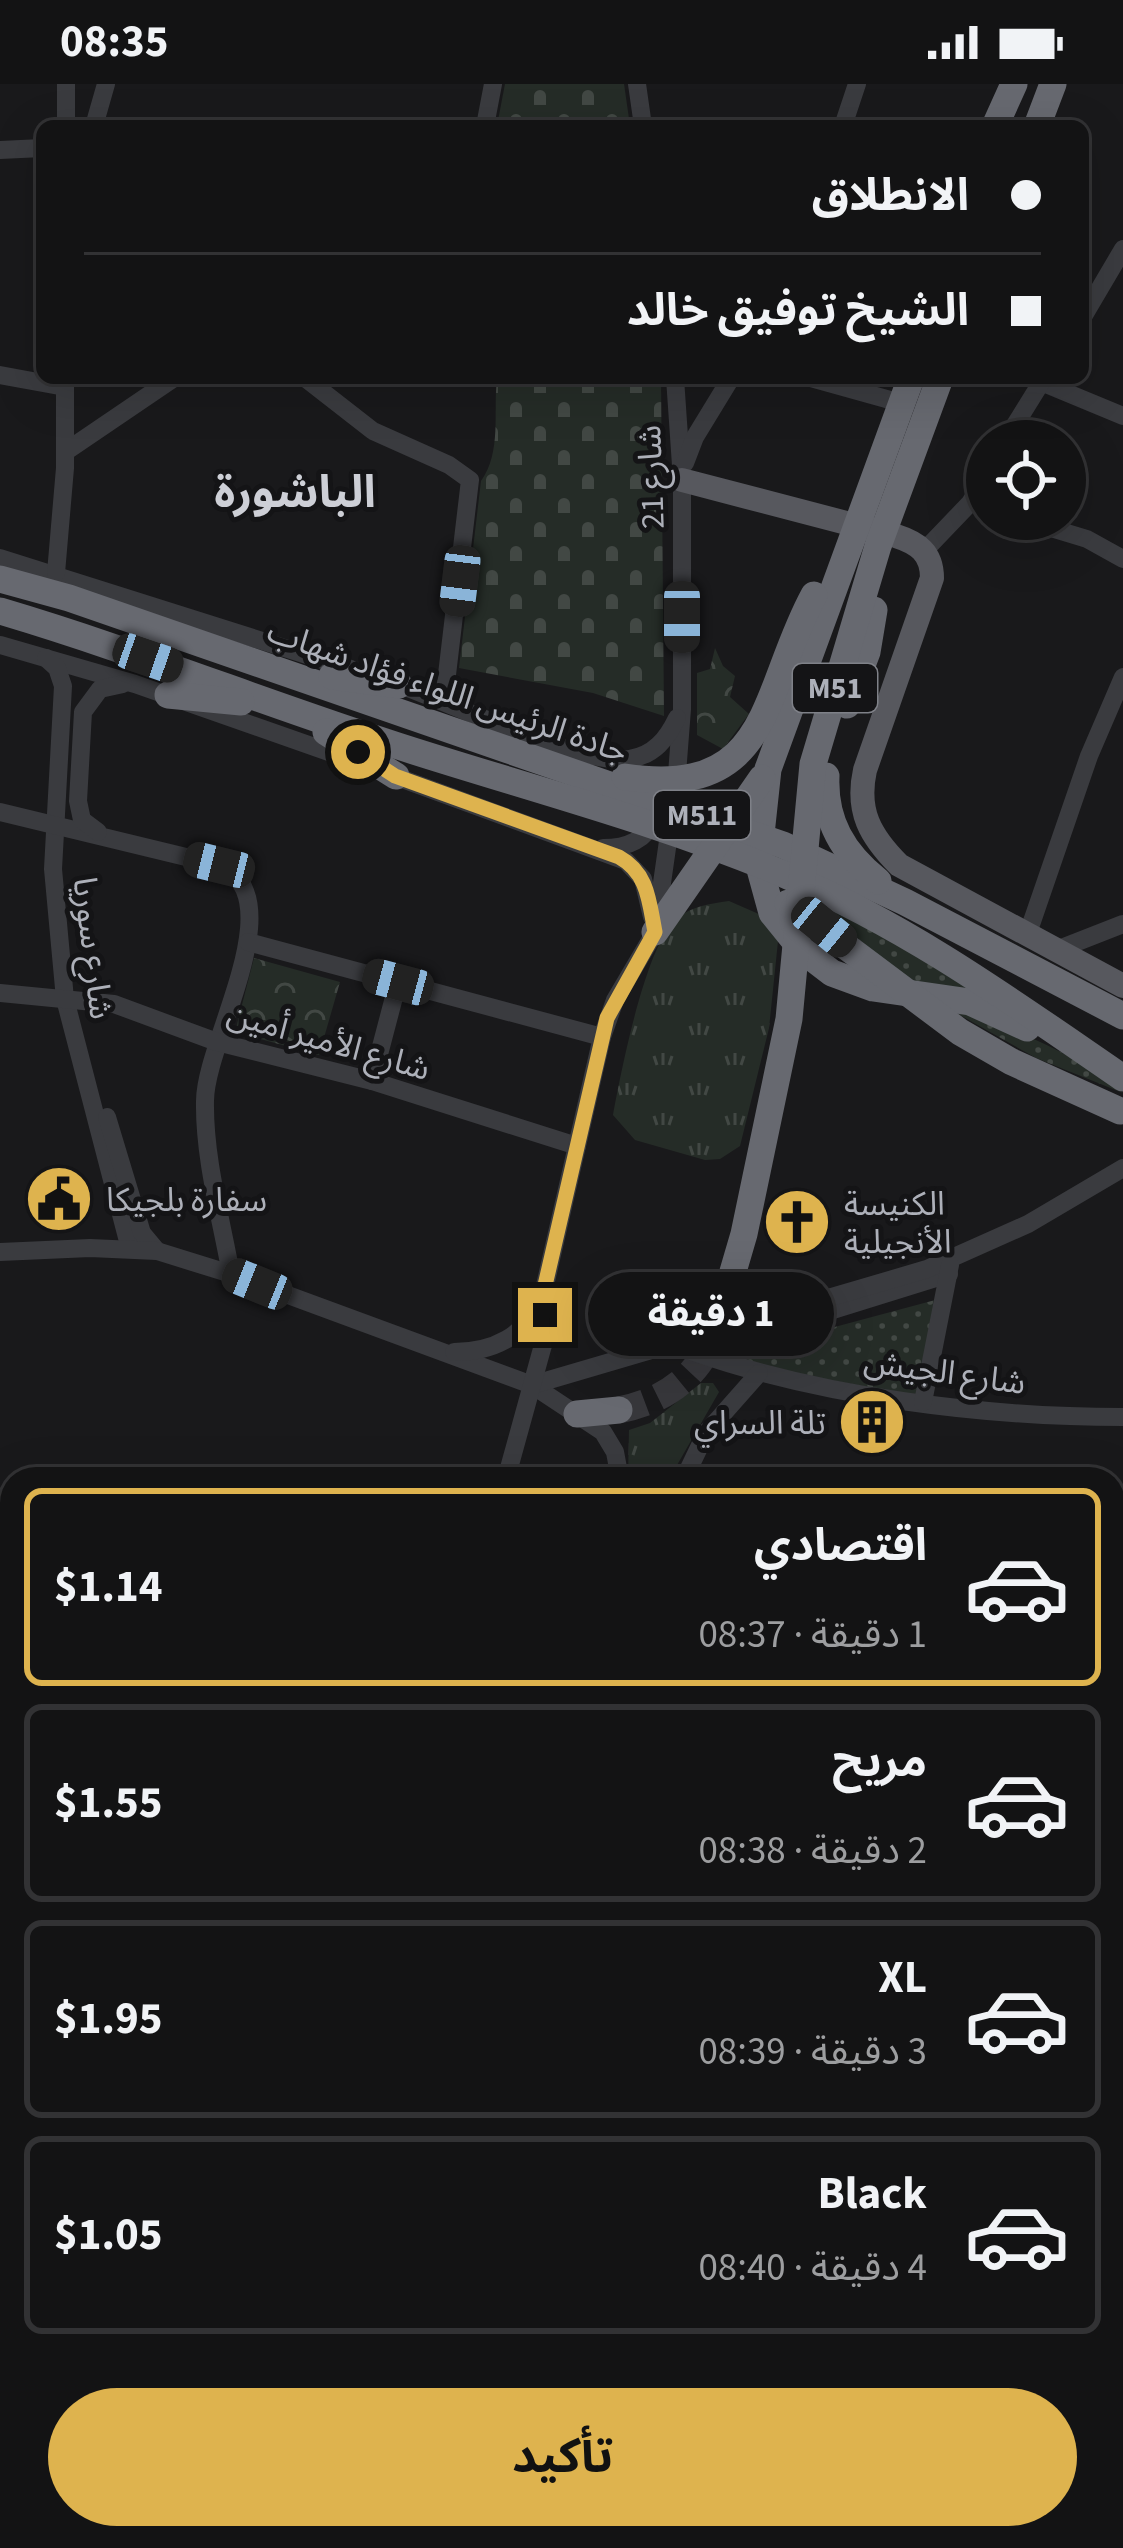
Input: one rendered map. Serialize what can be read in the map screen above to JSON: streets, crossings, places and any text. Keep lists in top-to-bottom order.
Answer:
{
  "streets": {
    "highway": ["M51", "جادة الرئيس اللواء فؤاد شهاب", "M511"],
    "street": [
      "شارع 21",
      "شارع سوريا",
      "شارع الأمير أمين",
      "شارع الجيش"
    ]
  },
  "crossings": [
    ["شارع سوريا", "شارع الأمير أمين"]
  ],
  "districts": ["الباشورة"],
  "places": {
    "public building": ["سفارة بلجيكا"],
    "church": ["الكنيسة الأنجيلية"],
    "building": ["تلة السراي"]
  },
  "page": {
    "status": "08:35",
    "banner": ["الانطلاق", "الشيخ توفيق خالد"],
    "bubble": "1 دقيقة",
    "list": [
      {
        "name": "اقتصادي",
        "note": "1 دقيقة · 08:37",
        "value": "$1.14"
      },
      {
        "name": "مريح",
        "note": "2 دقيقة · 08:38",
        "value": "$1.55"
      },
      {
        "name": "XL",
        "note": "3 دقيقة · 08:39",
        "value": "$1.95"
      },
      {
        "name": "Black",
        "note": "4 دقيقة · 08:40",
        "value": "$1.05"
      }
    ],
    "buttons": "تأكيد"
  }
}
